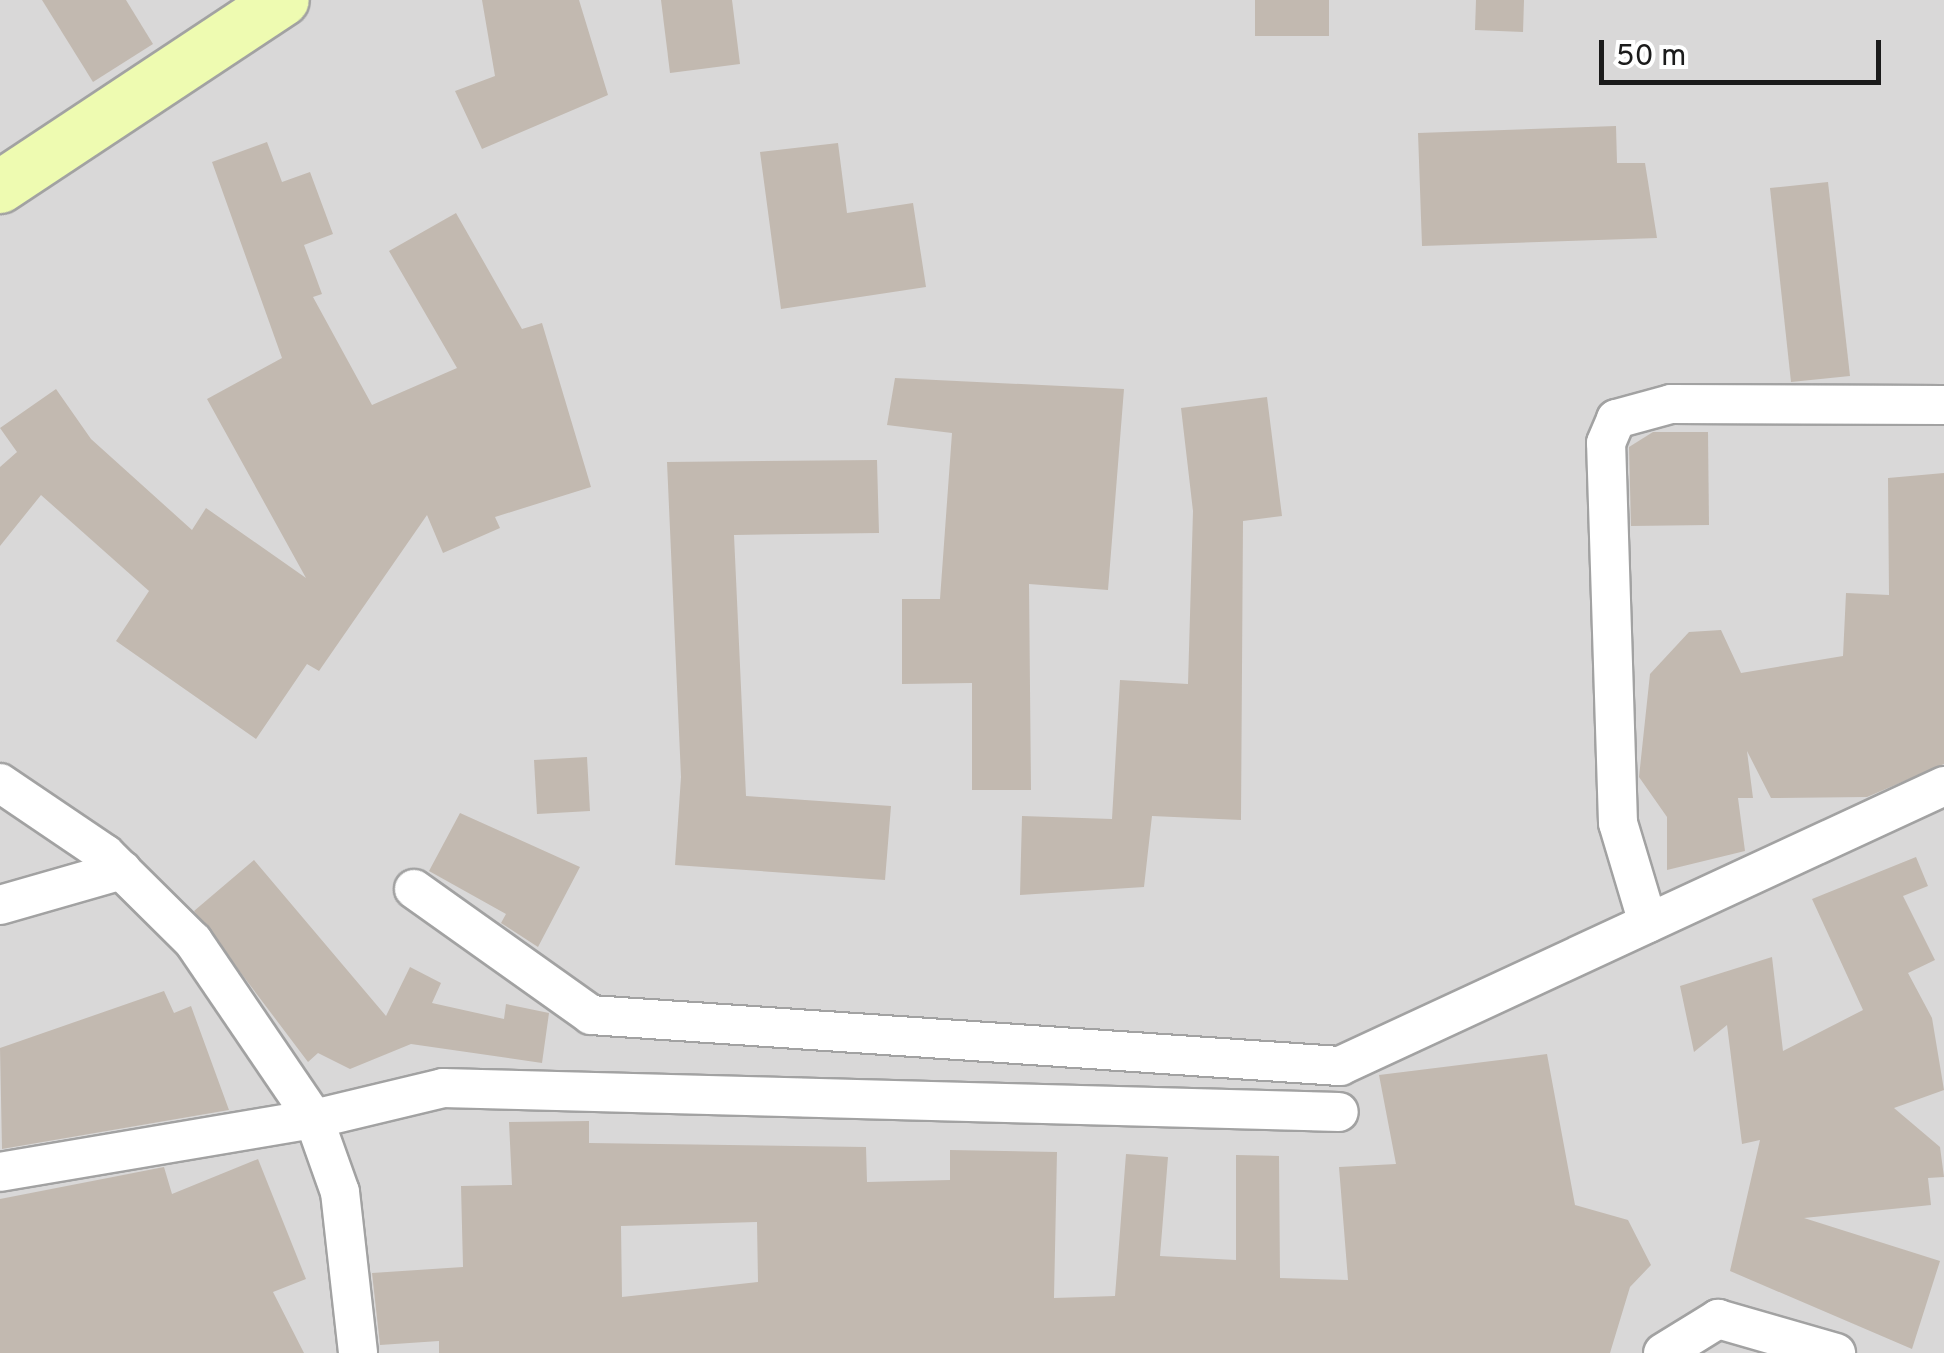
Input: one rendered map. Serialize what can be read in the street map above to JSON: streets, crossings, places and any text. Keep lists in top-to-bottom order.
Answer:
{
  "scale_bar": "50 m"
}
